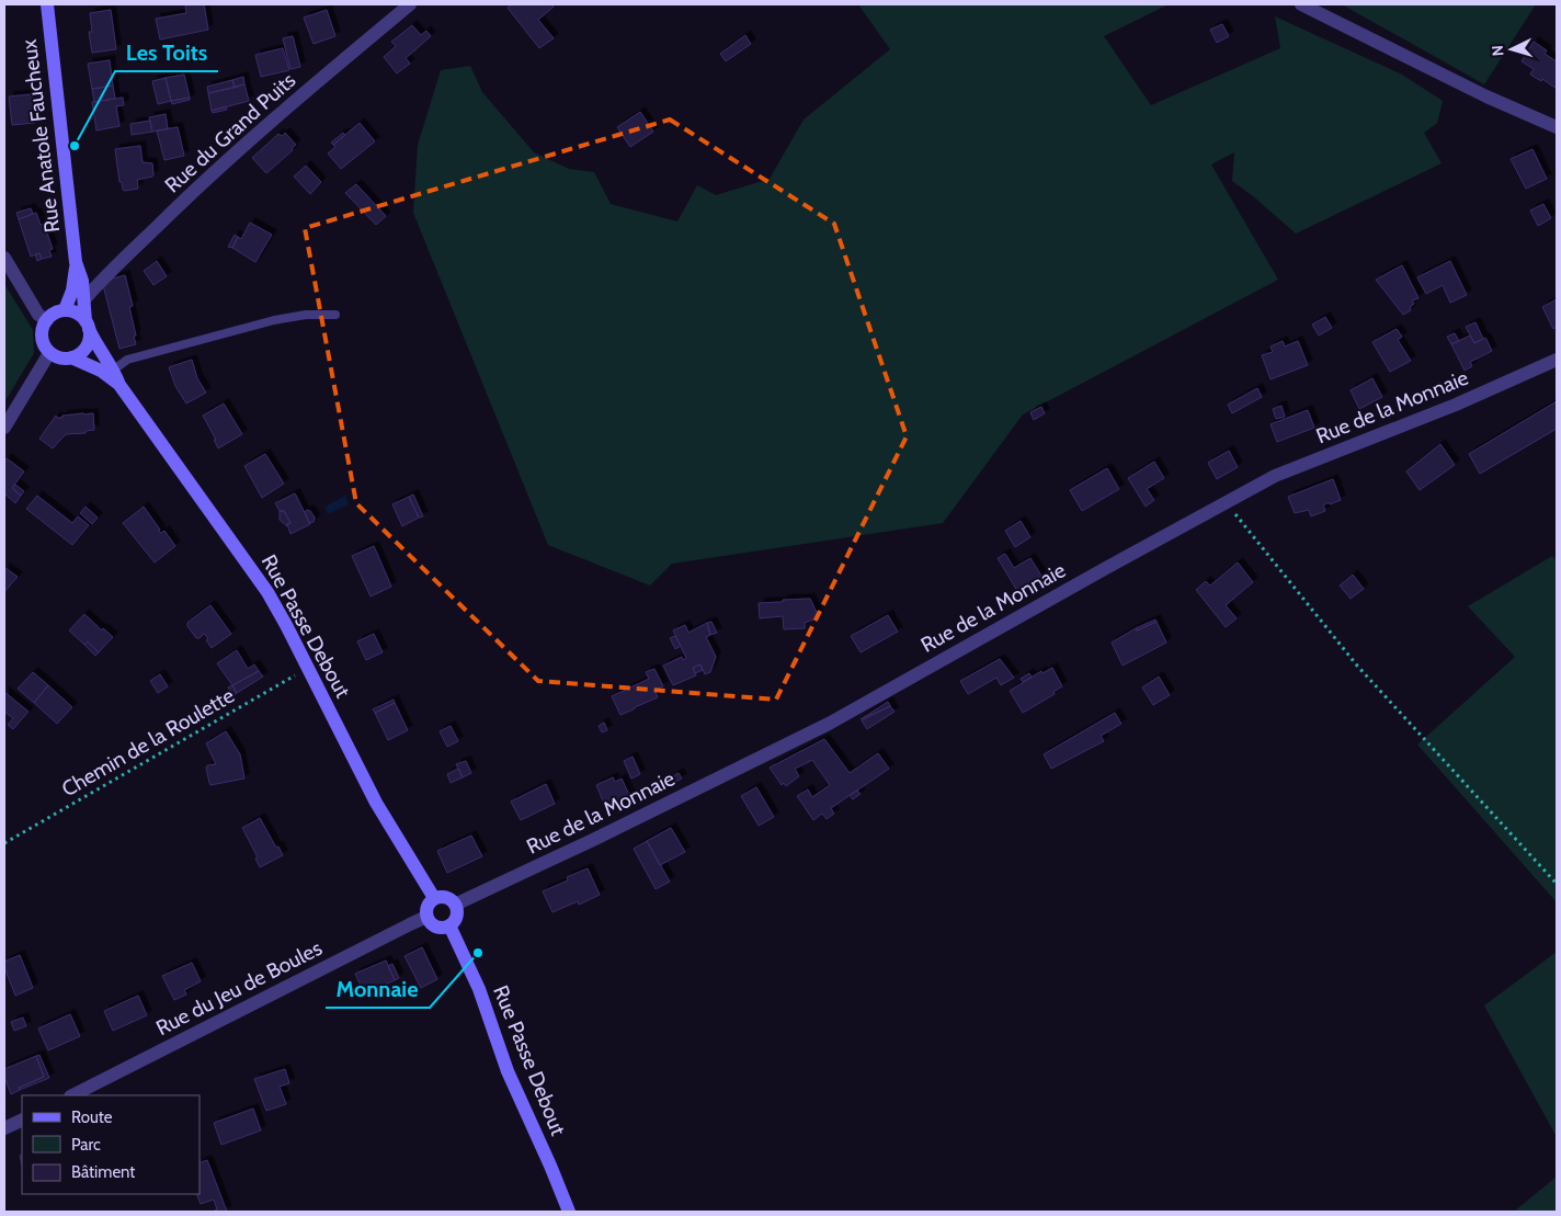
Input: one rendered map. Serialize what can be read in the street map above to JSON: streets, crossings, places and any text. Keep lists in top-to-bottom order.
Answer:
{
  "streets": {
    "main road": ["Rue Anatole Faucheux", "Rue Passe Debout"],
    "street": ["Rue du Grand Puits", "Rue de la Monnaie", "Rue du Jeu de Boules"],
    "path": ["Chemin de la Roulette"]
  },
  "crossings": [
    ["Rue du Grand Puits", "Rue Anatole Faucheux"],
    ["Rue Anatole Faucheux", "Rue Passe Debout"],
    ["Rue de la Monnaie", "Rue Passe Debout"],
    ["Rue de la Monnaie", "Rue du Jeu de Boules"],
    ["Rue Passe Debout", "Chemin de la Roulette"],
    ["Rue Passe Debout", "Rue du Jeu de Boules"]
  ],
  "places": ["Les Toits", "Monnaie"],
  "legend": ["Route", "Parc", "Bâtiment"],
  "north": "left"
}
